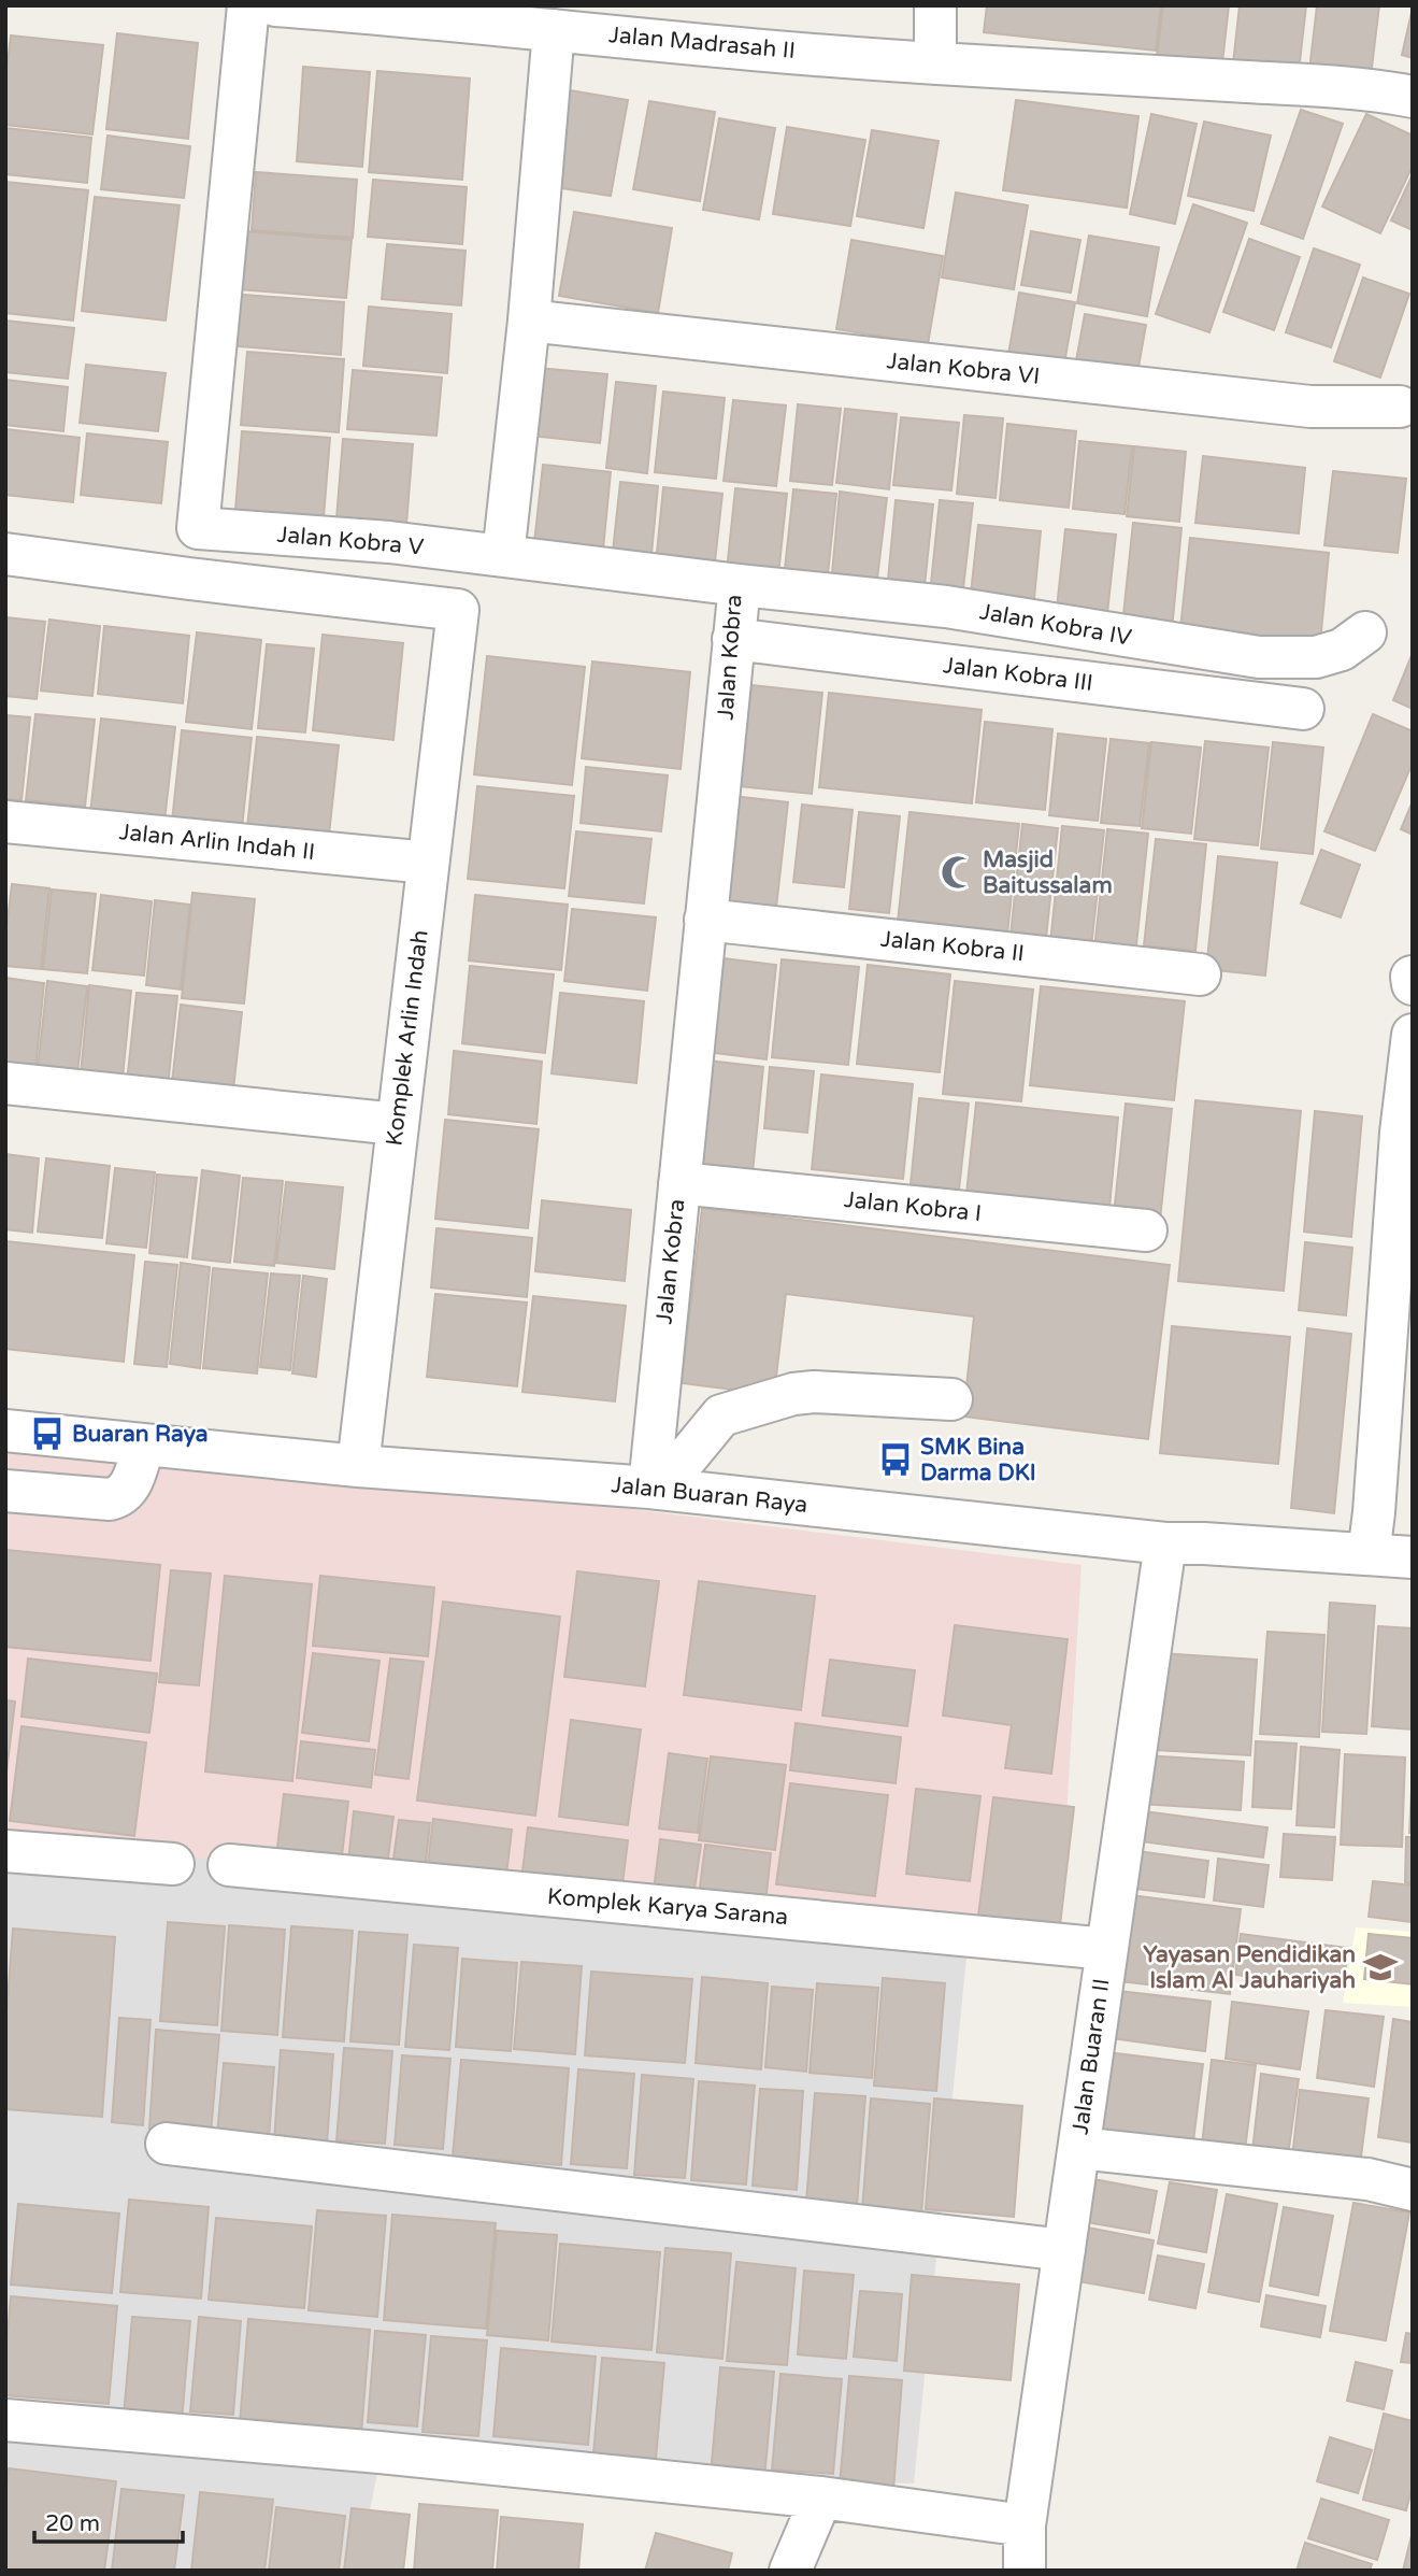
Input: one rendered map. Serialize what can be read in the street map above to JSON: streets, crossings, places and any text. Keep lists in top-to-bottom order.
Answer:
{
  "streets": {
    "street": [
      "Jalan Madrasah II",
      "Jalan Kobra VI",
      "Jalan Kobra V",
      "Jalan Kobra IV",
      "Jalan Kobra",
      "Jalan Kobra III",
      "Jalan Arlin Indah II",
      "Jalan Kobra II",
      "Komplek Arlin Indah",
      "Jalan Kobra I",
      "Jalan Buaran Raya",
      "Komplek Karya Sarana",
      "Jalan Buaran II"
    ]
  },
  "crossings": [
    ["Jalan Kobra V", "Jalan Kobra"],
    ["Jalan Kobra IV", "Jalan Kobra"],
    ["Jalan Kobra", "Jalan Kobra III"],
    ["Jalan Kobra", "Jalan Kobra II"],
    ["Jalan Kobra", "Jalan Kobra I"],
    ["Jalan Kobra", "Jalan Buaran Raya"],
    ["Jalan Arlin Indah II", "Komplek Arlin Indah"],
    ["Komplek Arlin Indah", "Jalan Buaran Raya"],
    ["Jalan Buaran Raya", "Jalan Buaran II"],
    ["Komplek Karya Sarana", "Jalan Buaran II"]
  ],
  "places": {
    "mosque": ["Masjid Baitussalam"],
    "bus stop": ["Buaran Raya", "SMK Bina Darma DKI"],
    "school or university": ["Yayasan Pendidikan Islam Al Jauhariyah"]
  },
  "scale_bar": "20 m"
}
